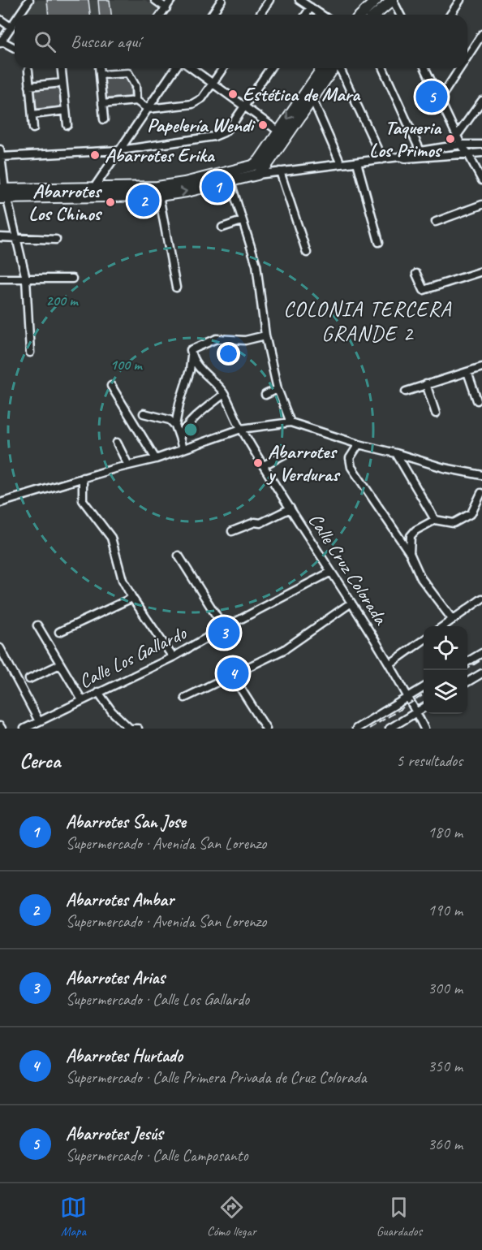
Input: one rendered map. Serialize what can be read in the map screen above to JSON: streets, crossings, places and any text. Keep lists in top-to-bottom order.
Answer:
{
  "streets": {
    "street": ["Calle Cruz Colorada", "Calle Los Gallardo"]
  },
  "crossings": [
    ["Calle Cruz Colorada", "Calle Los Gallardo"]
  ],
  "districts": ["COLONIA TERCERA GRANDE 2"],
  "places": [
    "Estética de Mara",
    "Papelería Wendi",
    "Taqueria Los Primos",
    "Abarrotes Erika",
    "Abarrotes Los Chinos",
    "Abarrotes y Verduras"
  ],
  "page": {
    "search": "Buscar aquí",
    "pins": [
      "5",
      "1",
      "2",
      "3",
      "4"
    ],
    "heading": ["Cerca", "5 resultados"],
    "list": [
      {
        "mark": "1",
        "name": "Abarrotes San Jose",
        "note": "Supermercado · Avenida San Lorenzo",
        "value": "180 m"
      },
      {
        "mark": "2",
        "name": "Abarrotes Ambar",
        "note": "Supermercado · Avenida San Lorenzo",
        "value": "190 m"
      },
      {
        "mark": "3",
        "name": "Abarrotes Arias",
        "note": "Supermercado · Calle Los Gallardo",
        "value": "300 m"
      },
      {
        "mark": "4",
        "name": "Abarrotes Hurtado",
        "note": "Supermercado · Calle Primera Privada de Cruz Colorada",
        "value": "350 m"
      },
      {
        "mark": "5",
        "name": "Abarrotes Jesús",
        "note": "Supermercado · Calle Camposanto",
        "value": "360 m"
      }
    ],
    "nav": ["Mapa", "Cómo llegar", "Guardados"]
  },
  "rings": ["200 m", "100 m"]
}
